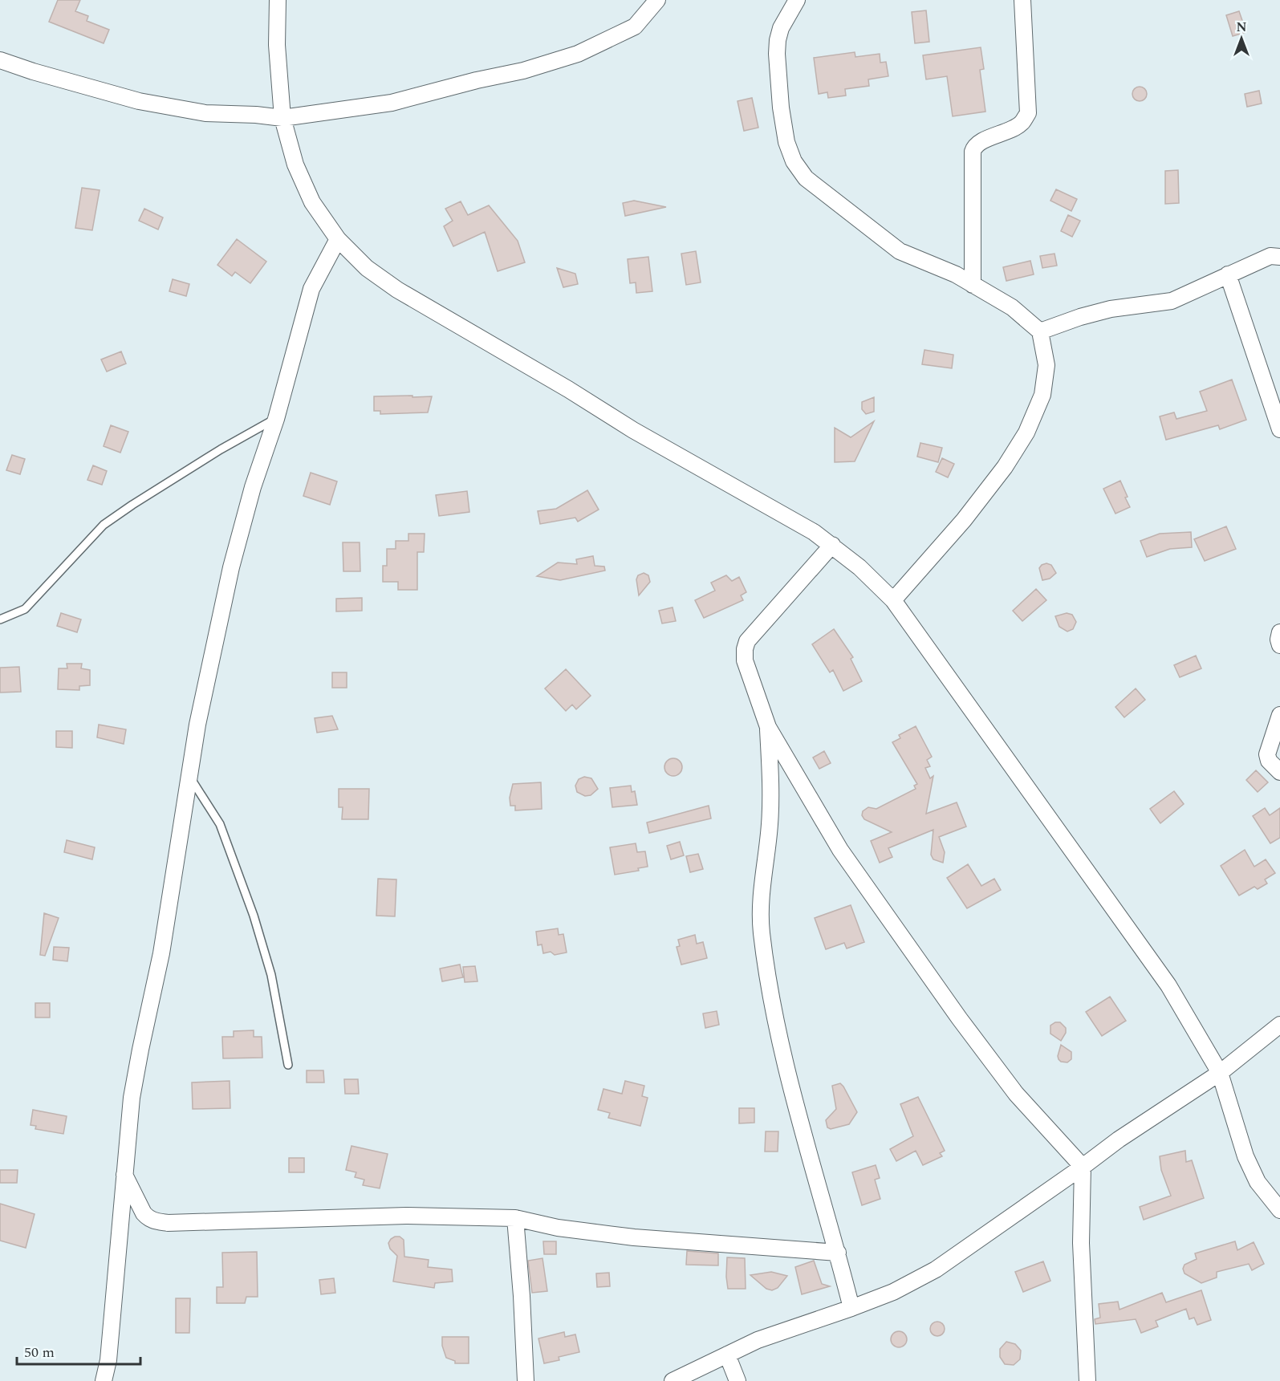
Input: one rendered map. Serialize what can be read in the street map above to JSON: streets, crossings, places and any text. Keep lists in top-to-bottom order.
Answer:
{
  "scale_bar": "50 m",
  "north": "top"
}
